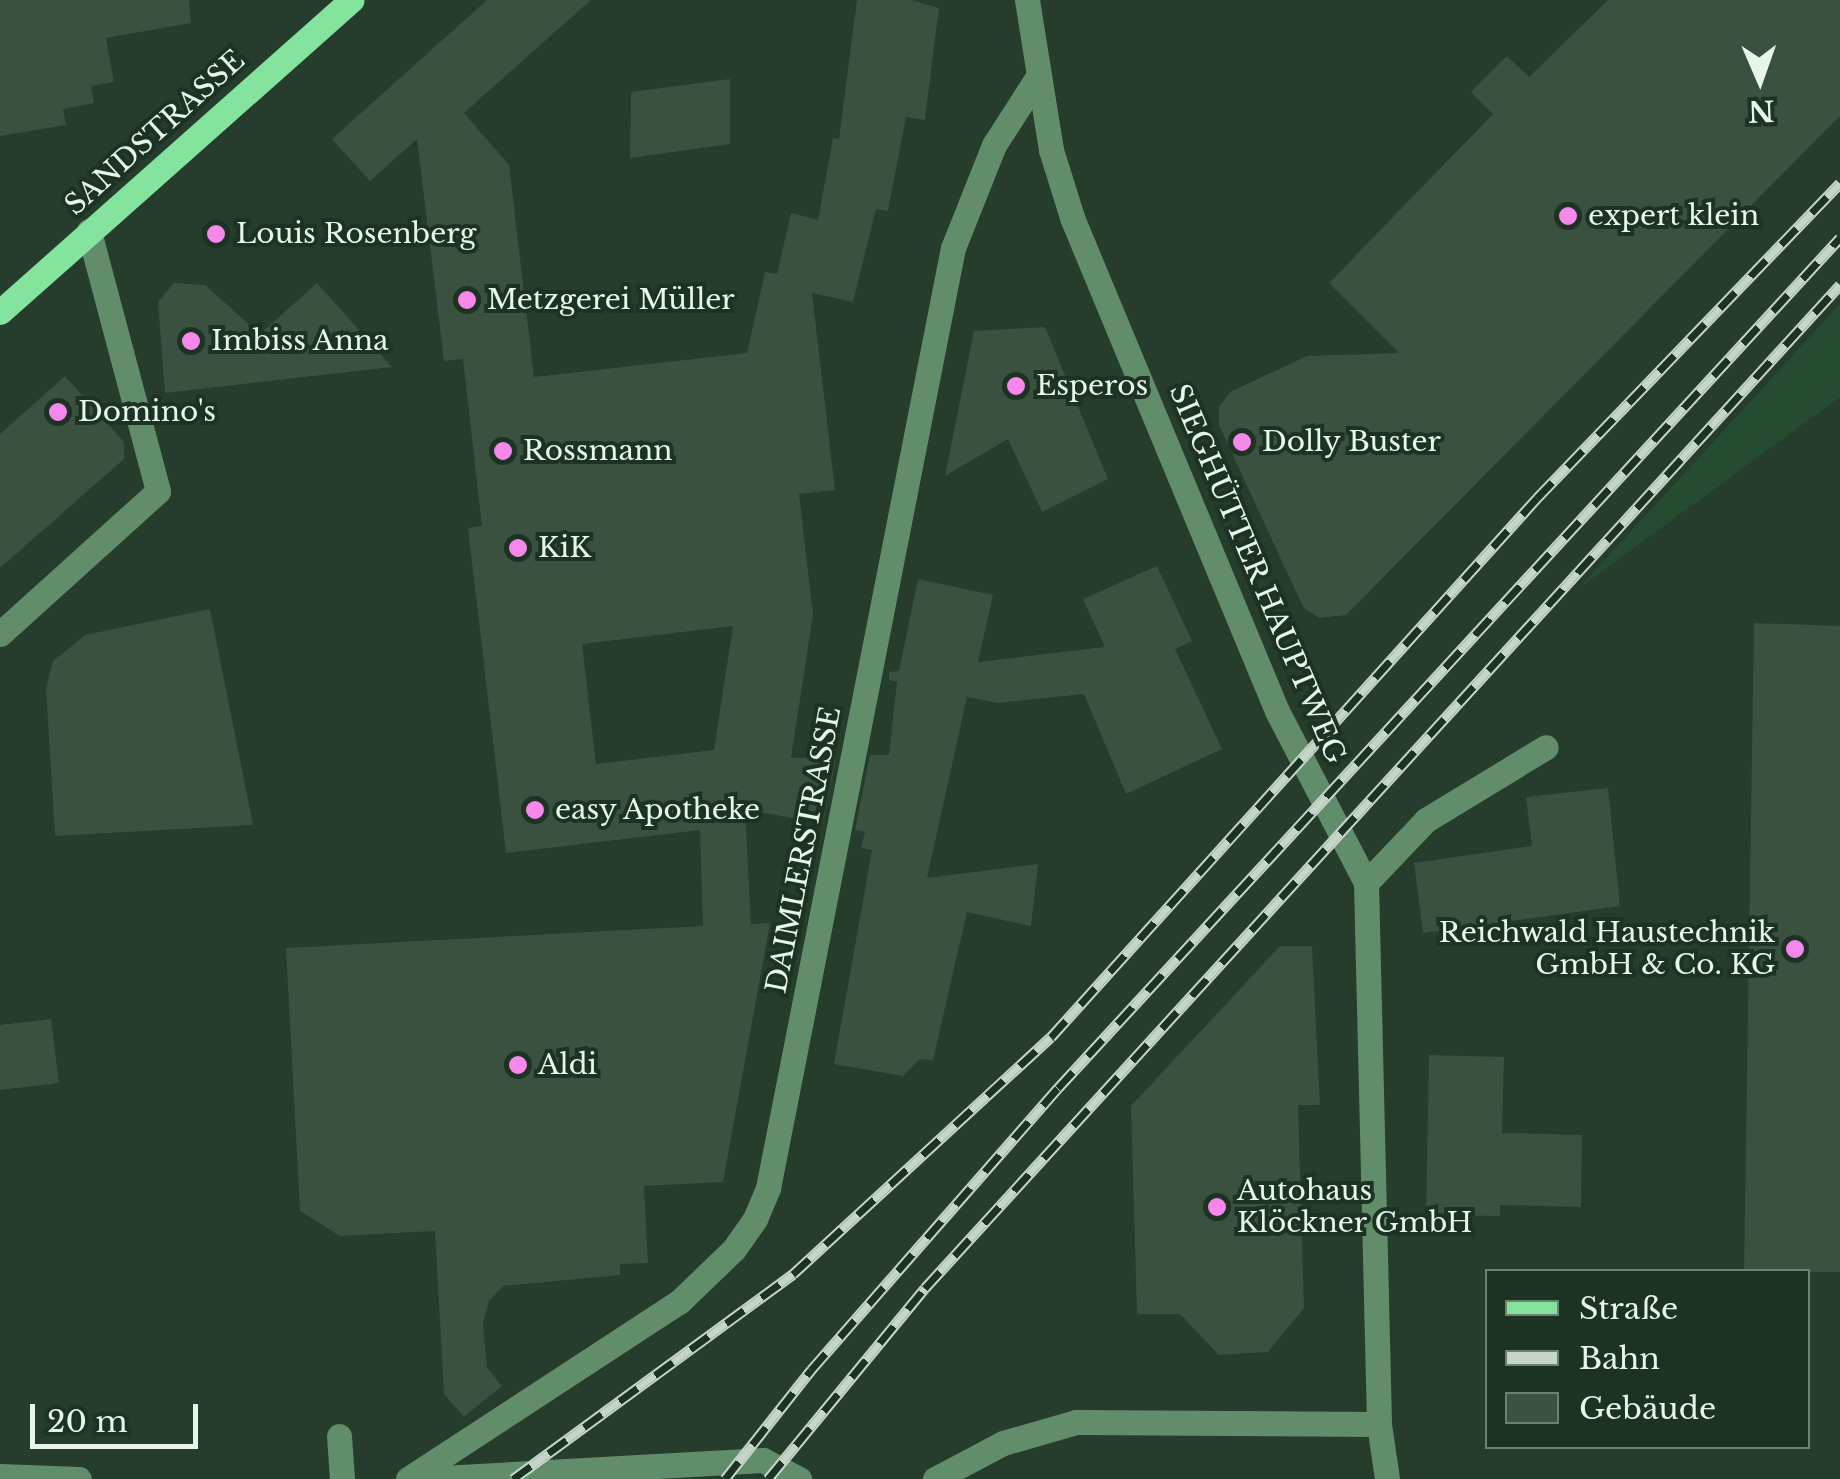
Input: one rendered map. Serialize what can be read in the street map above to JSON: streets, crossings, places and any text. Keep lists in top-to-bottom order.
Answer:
{
  "streets": {
    "main road": ["SANDSTRASSE"],
    "street": ["SIEGHÜTTER HAUPTWEG", "DAIMLERSTRASSE"]
  },
  "crossings": [
    ["SIEGHÜTTER HAUPTWEG", "DAIMLERSTRASSE"]
  ],
  "places": [
    "expert klein",
    "Louis Rosenberg",
    "Metzgerei Müller",
    "Imbiss Anna",
    "Esperos",
    "Domino's",
    "Dolly Buster",
    "Rossmann",
    "KiK",
    "easy Apotheke",
    "Reichwald Haustechnik GmbH & Co. KG",
    "Aldi",
    "Autohaus Klöckner GmbH"
  ],
  "legend": ["Straße", "Bahn", "Gebäude"],
  "scale_bar": "20 m",
  "north": "bottom"
}
